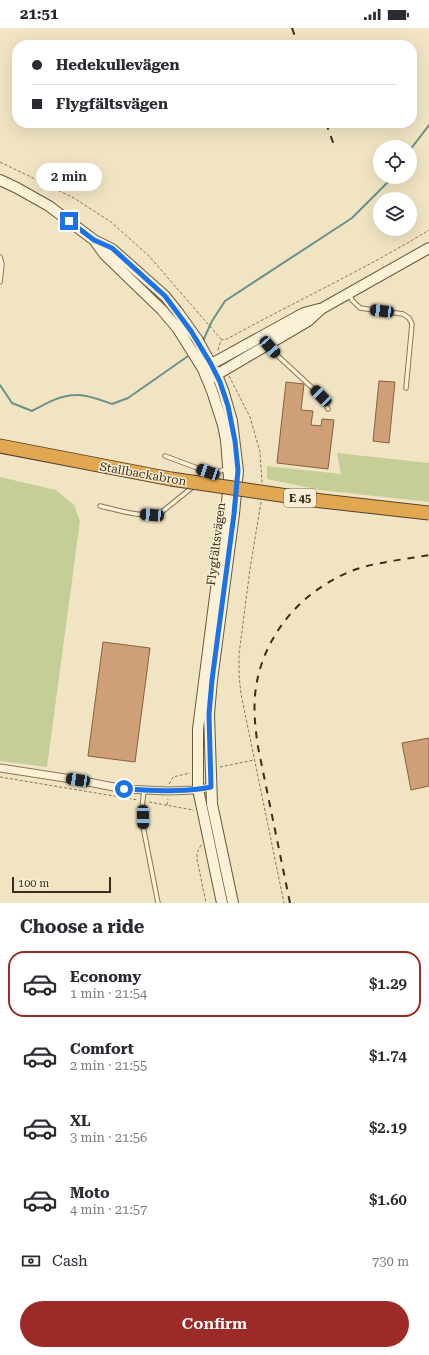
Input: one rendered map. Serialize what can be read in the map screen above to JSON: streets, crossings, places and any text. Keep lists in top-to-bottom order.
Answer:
{
  "streets": {
    "highway": ["Stallbackabron", "E 45"],
    "street": ["Flygfältsvägen"]
  },
  "scale_bar": "100 m",
  "page": {
    "status": "21:51",
    "banner": ["Hedekullevägen", "Flygfältsvägen"],
    "bubble": "2 min",
    "scale": "100 m",
    "heading": "Choose a ride",
    "list": [
      {
        "name": "Economy",
        "note": "1 min · 21:54",
        "value": "$1.29"
      },
      {
        "name": "Comfort",
        "note": "2 min · 21:55",
        "value": "$1.74"
      },
      {
        "name": "XL",
        "note": "3 min · 21:56",
        "value": "$2.19"
      },
      {
        "name": "Moto",
        "note": "4 min · 21:57",
        "value": "$1.60"
      }
    ],
    "pay": ["Cash", "730 m"],
    "buttons": "Confirm"
  }
}
